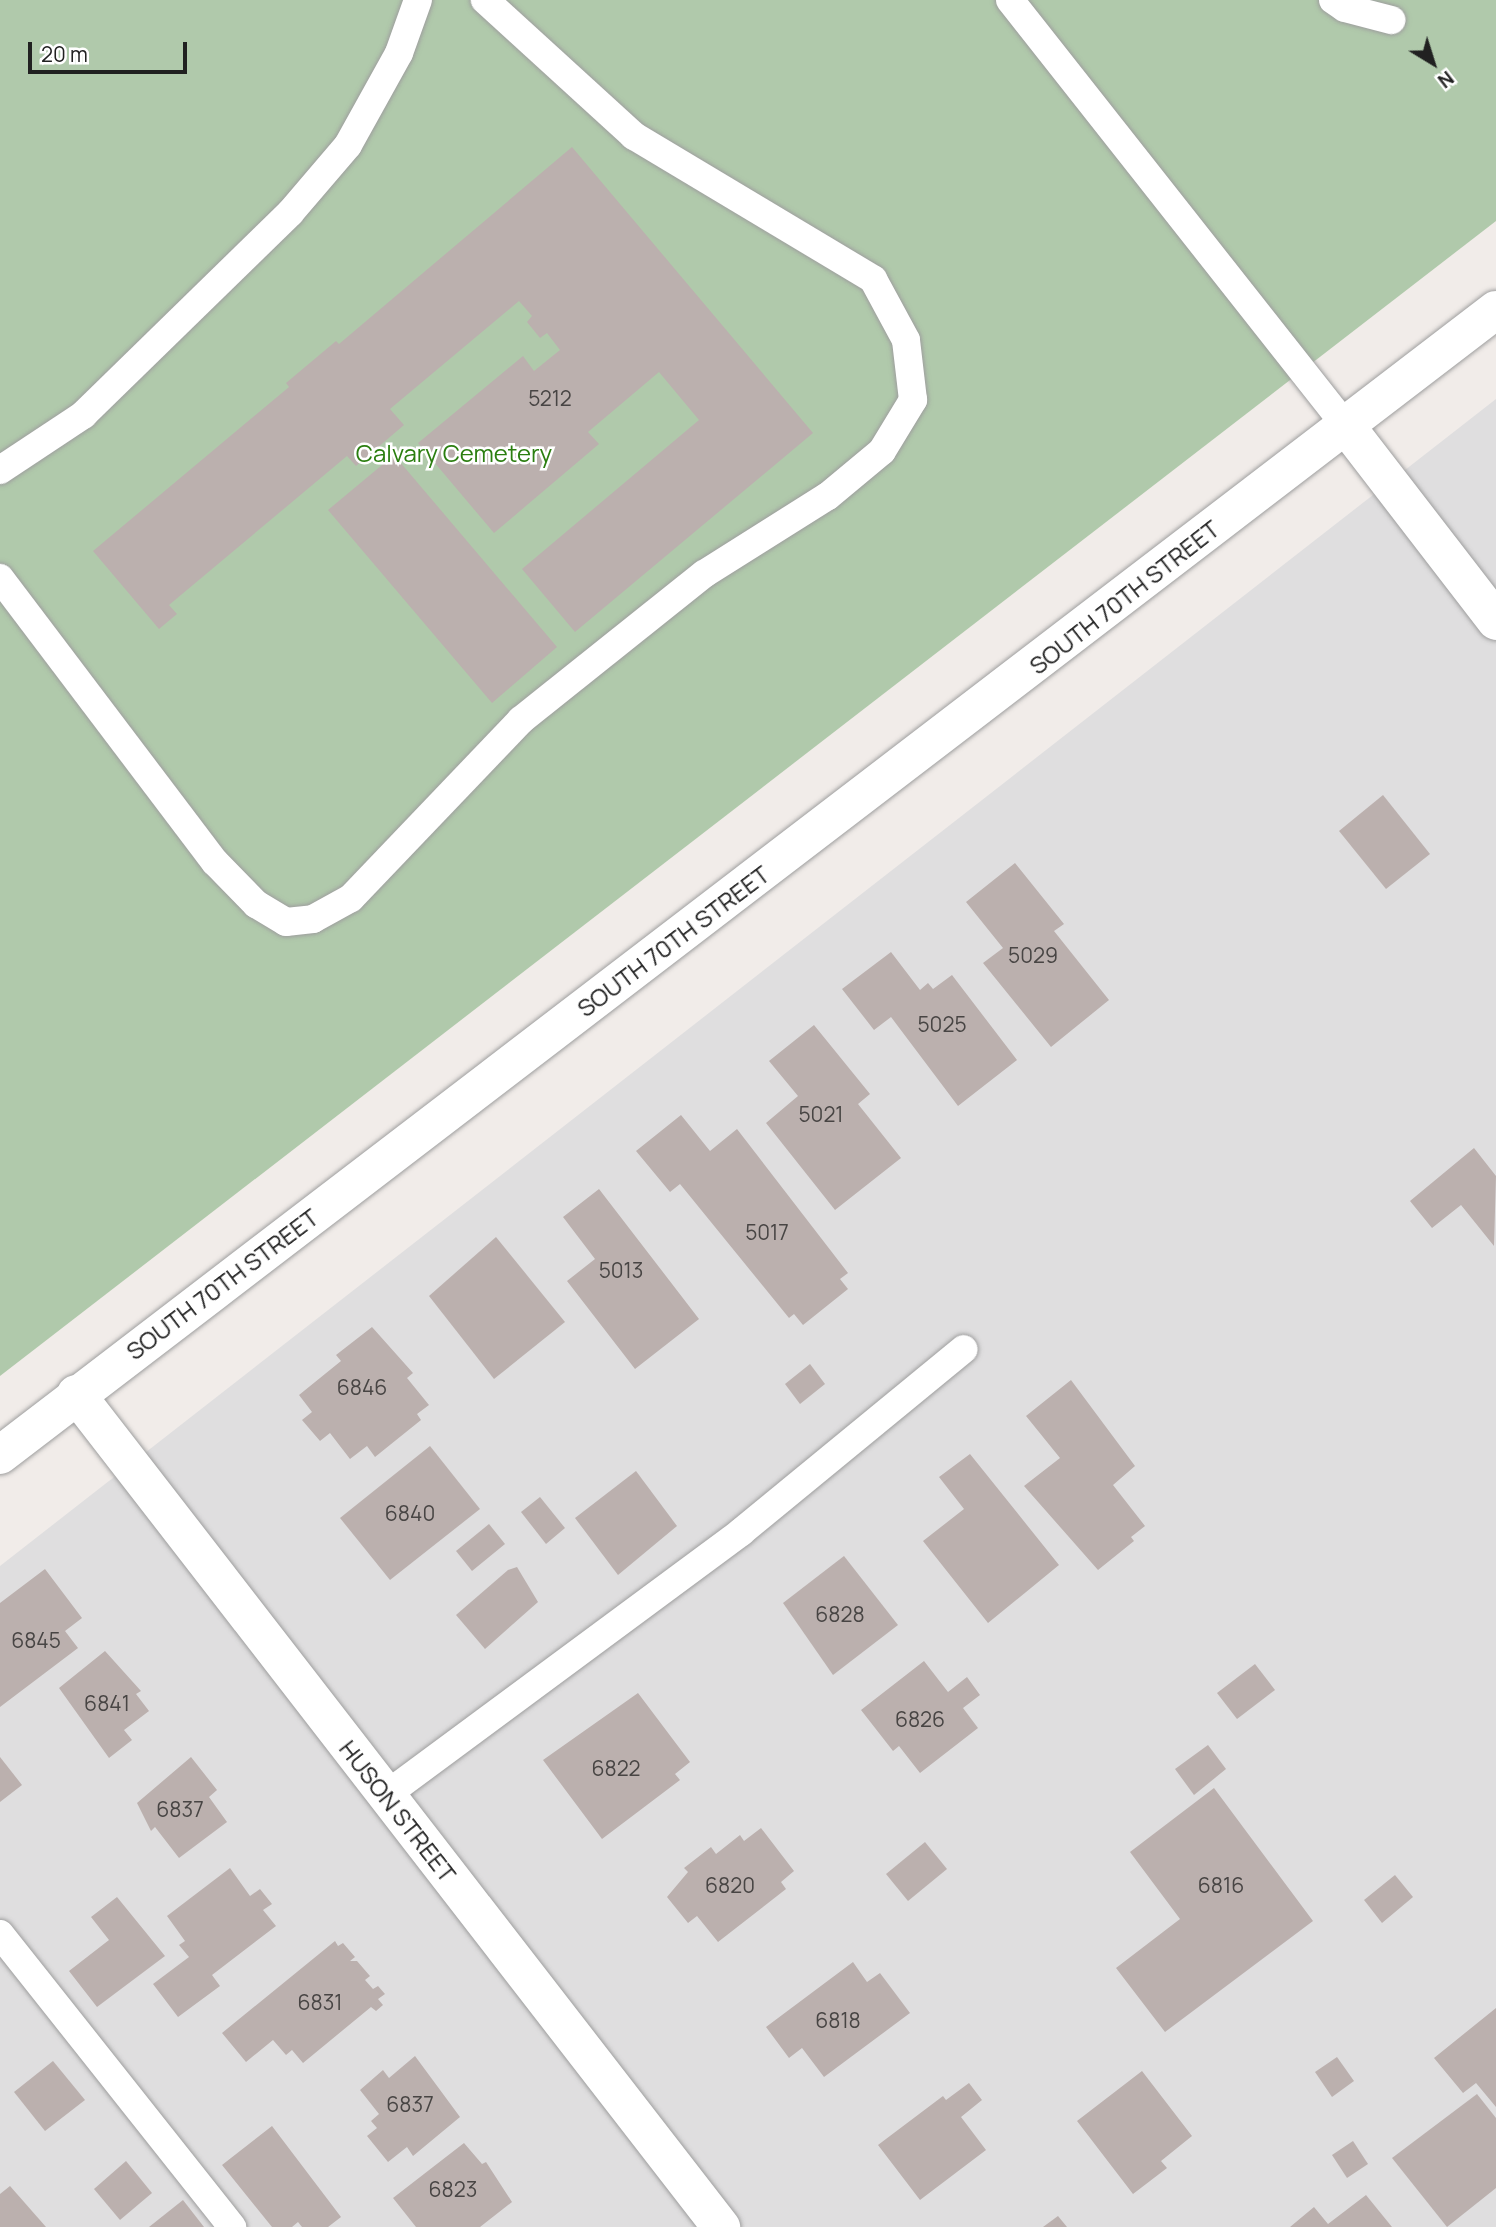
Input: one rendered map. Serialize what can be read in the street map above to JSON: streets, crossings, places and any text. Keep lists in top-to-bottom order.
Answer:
{
  "streets": {
    "street": ["SOUTH 70TH STREET", "HUSON STREET"]
  },
  "crossings": [
    ["SOUTH 70TH STREET", "HUSON STREET"]
  ],
  "parks": ["Calvary Cemetery"],
  "house_numbers": [
    "5212",
    "5029",
    "5025",
    "5021",
    "5017",
    "5013",
    "6846",
    "6840",
    "6828",
    "6845",
    "6841",
    "6826",
    "6822",
    "6837",
    "6820",
    "6816",
    "6831",
    "6818",
    "6837",
    "6823"
  ],
  "scale_bar": "20 m",
  "north": "bottom right"
}
